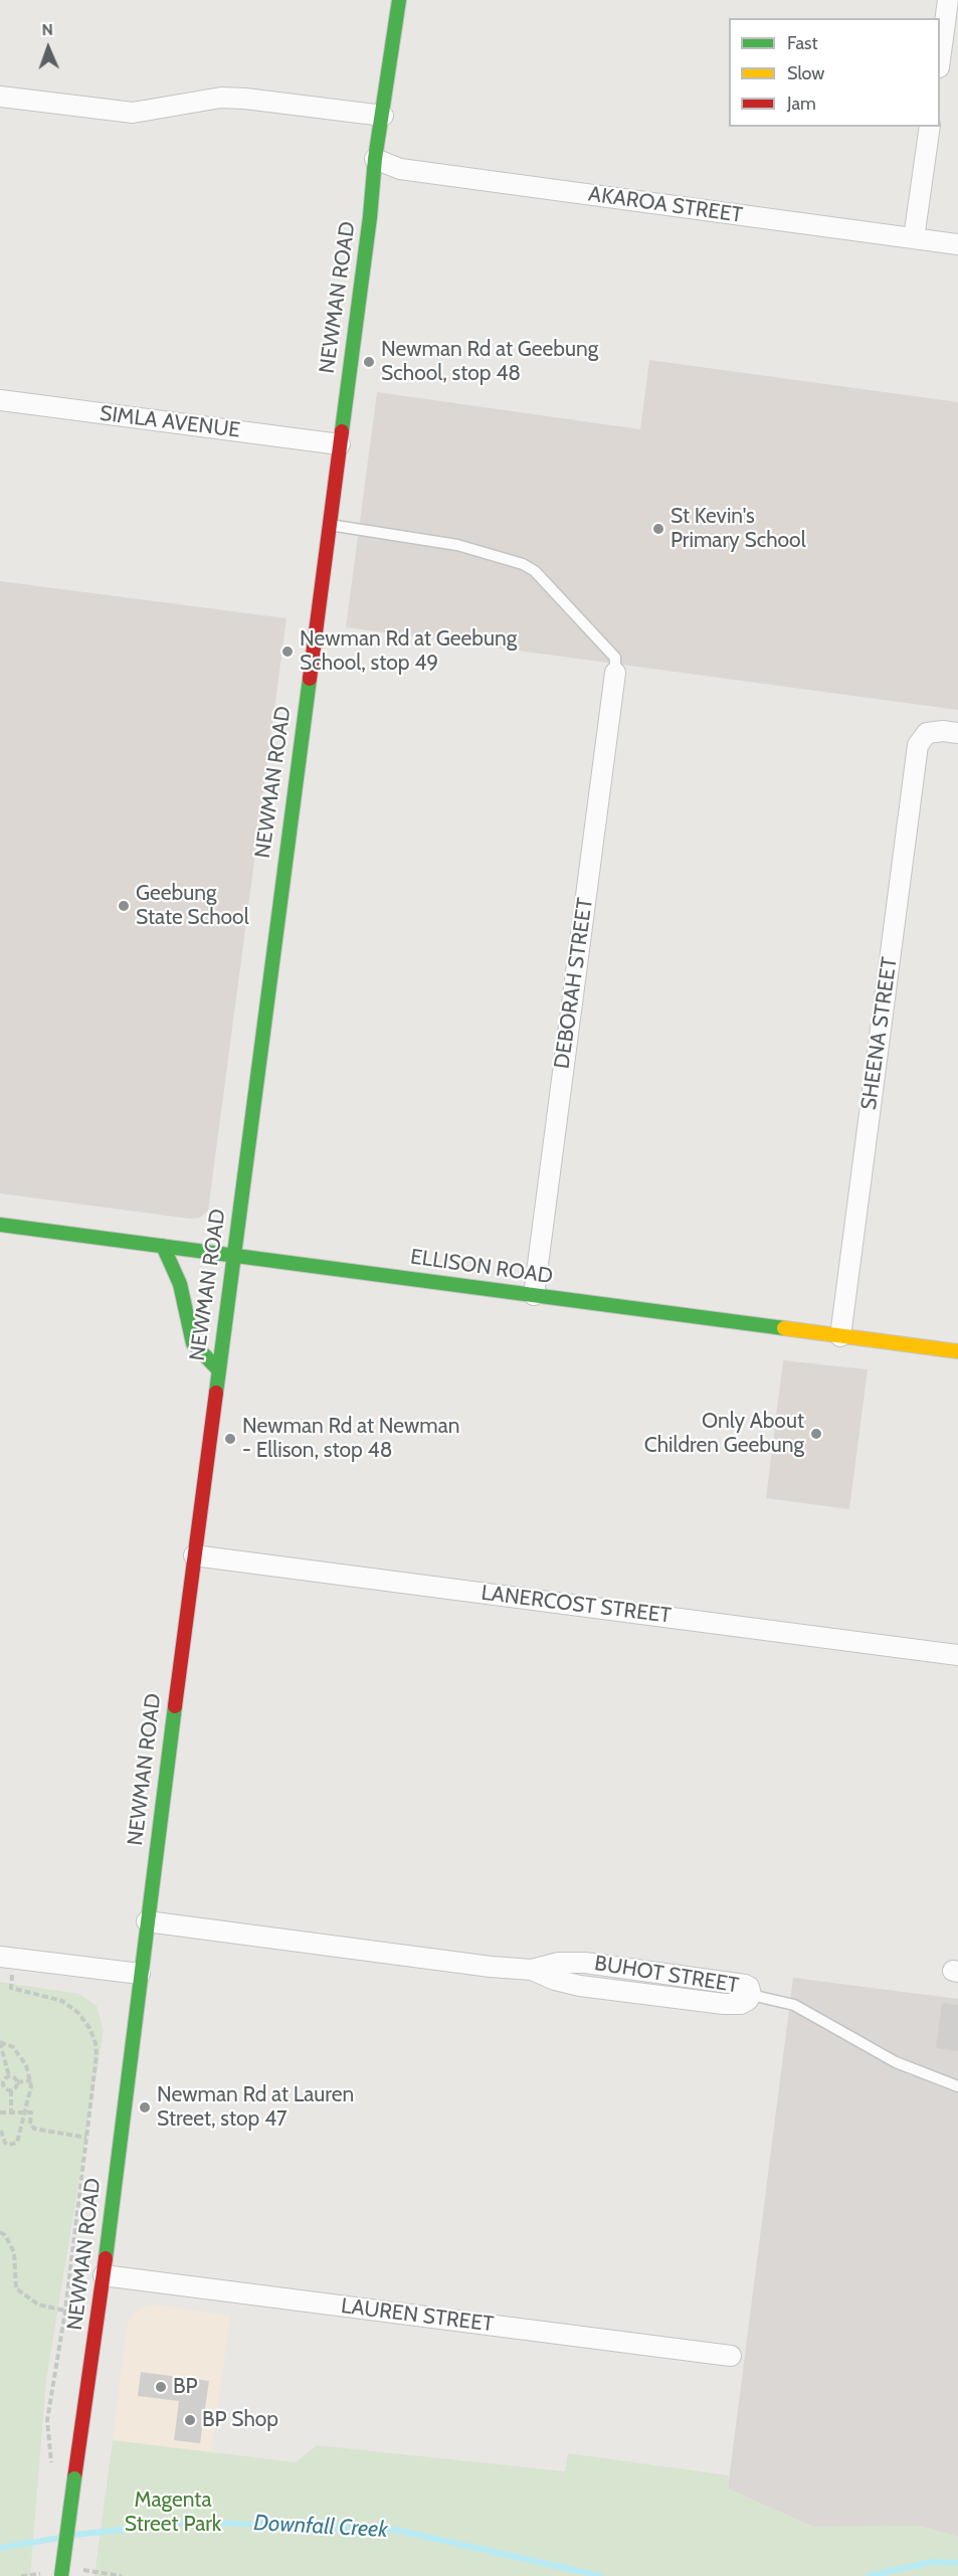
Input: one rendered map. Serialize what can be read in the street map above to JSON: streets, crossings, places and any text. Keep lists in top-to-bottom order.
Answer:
{
  "streets": {
    "main road": ["NEWMAN ROAD", "ELLISON ROAD"],
    "street": [
      "AKAROA STREET",
      "SIMLA AVENUE",
      "DEBORAH STREET",
      "SHEENA STREET",
      "LANERCOST STREET",
      "BUHOT STREET",
      "LAUREN STREET"
    ]
  },
  "crossings": [
    ["AKAROA STREET", "NEWMAN ROAD"],
    ["NEWMAN ROAD", "SIMLA AVENUE"],
    ["NEWMAN ROAD", "ELLISON ROAD"],
    ["NEWMAN ROAD", "LANERCOST STREET"],
    ["NEWMAN ROAD", "BUHOT STREET"],
    ["NEWMAN ROAD", "LAUREN STREET"],
    ["DEBORAH STREET", "ELLISON ROAD"],
    ["SHEENA STREET", "ELLISON ROAD"]
  ],
  "water": ["Downfall Creek"],
  "parks": ["Magenta Street Park"],
  "places": [
    "Newman Rd at Geebung School, stop 48",
    "St Kevin's Primary School",
    "Newman Rd at Geebung School, stop 49",
    "Geebung State School",
    "Only About Children Geebung",
    "Newman Rd at Newman - Ellison, stop 48",
    "Newman Rd at Lauren Street, stop 47",
    "BP",
    "BP Shop"
  ],
  "legend": ["Fast", "Slow", "Jam"],
  "north": "top"
}
